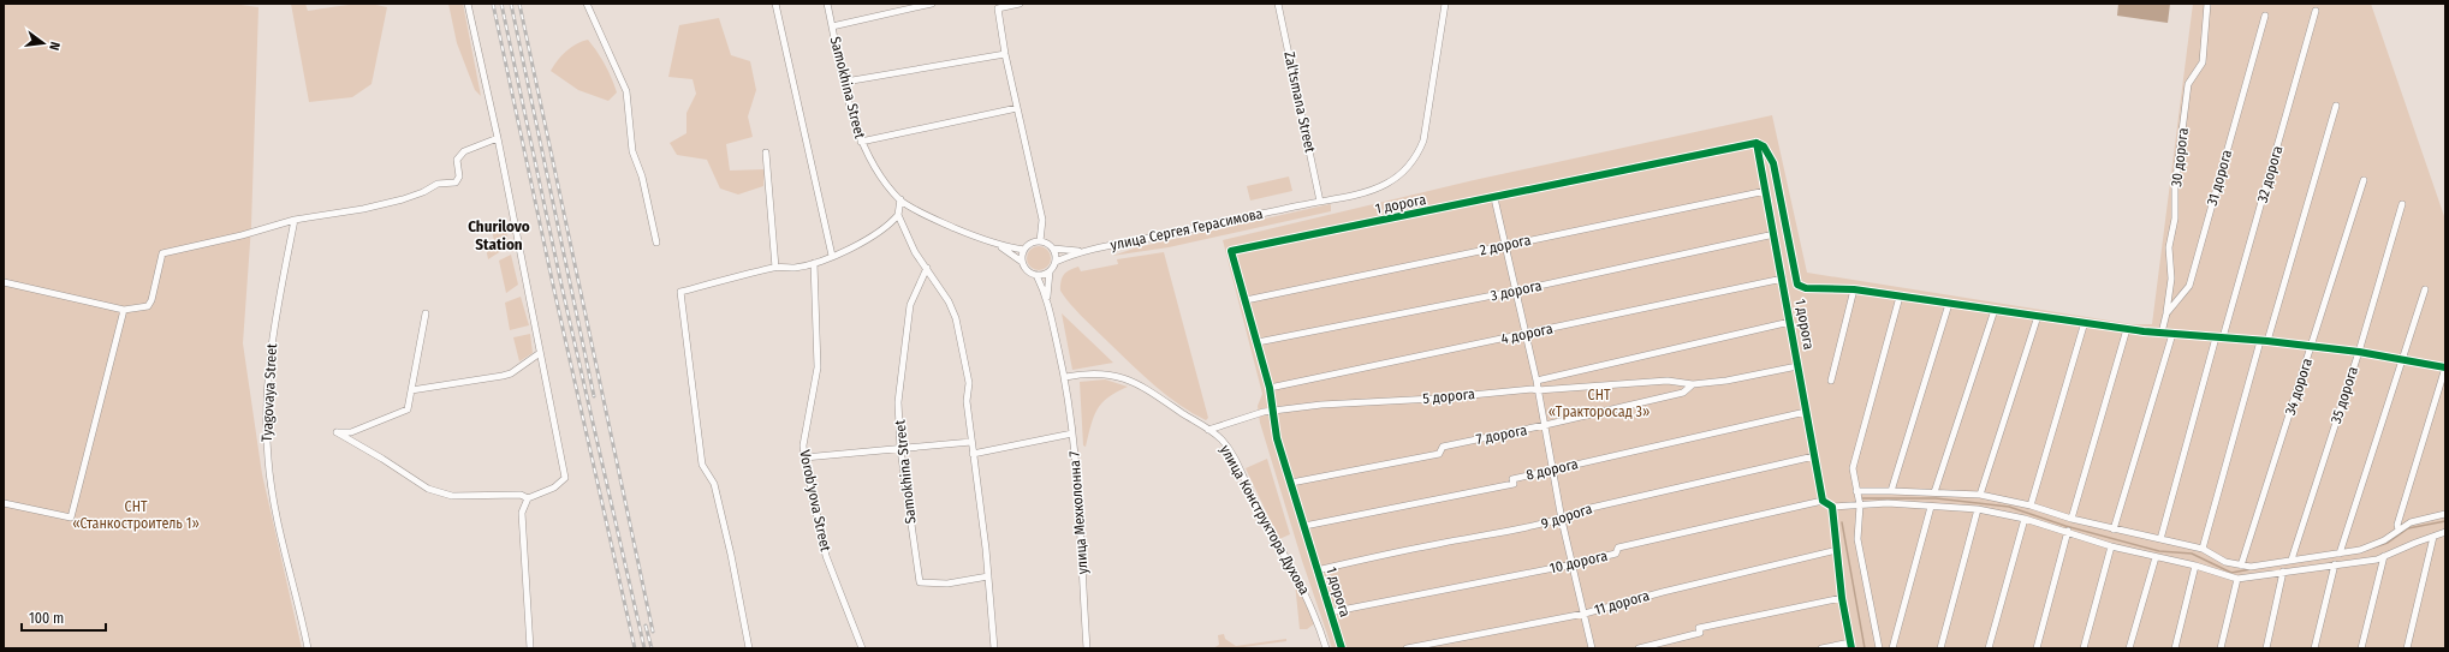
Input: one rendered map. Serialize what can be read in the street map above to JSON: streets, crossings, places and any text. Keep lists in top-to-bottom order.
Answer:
{
  "streets": {
    "street": [
      "Samokhina Street",
      "Zal'tsmana Street",
      "30 дорога",
      "32 дорога",
      "31 дорога",
      "1 дорога",
      "улица Сергея Герасимова",
      "2 дорога",
      "3 дорога",
      "4 дорога",
      "34 дорога",
      "Tyagovaya Street",
      "35 дорога",
      "5 дорога",
      "7 дорога",
      "8 дорога",
      "Vorob'yova Street",
      "улица Мехколонна 7",
      "9 дорога",
      "улица Конструктора Духова",
      "10 дорога",
      "11 дорога"
    ]
  },
  "crossings": [
    ["Zal'tsmana Street", "улица Сергея Герасимова"],
    ["30 дорога", "31 дорога"],
    ["1 дорога", "2 дорога"],
    ["1 дорога", "3 дорога"],
    ["1 дорога", "4 дорога"],
    ["1 дорога", "5 дорога"],
    ["1 дорога", "7 дорога"],
    ["1 дорога", "8 дорога"],
    ["1 дорога", "9 дорога"],
    ["1 дорога", "10 дорога"],
    ["5 дорога", "7 дорога"],
    ["5 дорога", "улица Конструктора Духова"],
    ["улица Мехколонна 7", "улица Конструктора Духова"]
  ],
  "districts": ["Churilovo Station"],
  "parks": ["СНТ «Тракторосад 3»", "СНТ «Станкостроитель 1»"],
  "scale_bar": "100 m",
  "north": "right"
}
